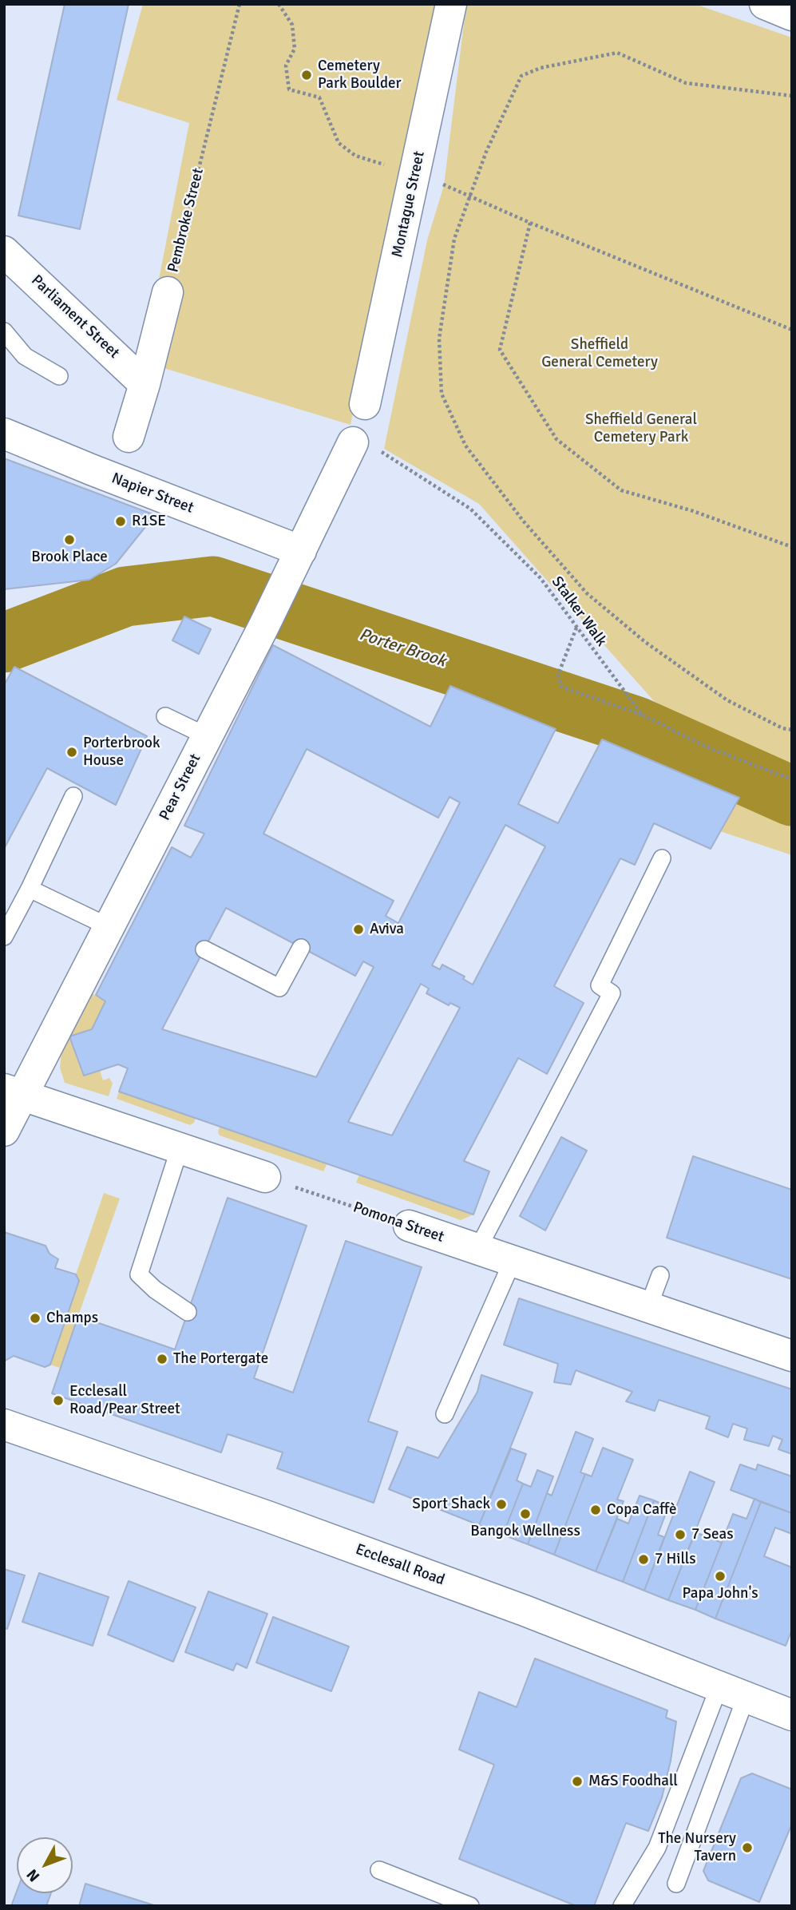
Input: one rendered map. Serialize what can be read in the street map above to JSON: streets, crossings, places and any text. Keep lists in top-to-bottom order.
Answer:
{
  "streets": {
    "street": [
      "Montague Street",
      "Pembroke Street",
      "Parliament Street",
      "Napier Street",
      "Pear Street",
      "Pomona Street",
      "Ecclesall Road"
    ],
    "path": ["Stalker Walk"]
  },
  "crossings": [
    ["Pembroke Street", "Parliament Street"],
    ["Napier Street", "Pear Street"],
    ["Stalker Walk", "Pear Street"]
  ],
  "water": ["Porter Brook"],
  "parks": ["Sheffield General Cemetery", "Sheffield General Cemetery Park"],
  "places": [
    "Cemetery Park Boulder",
    "R1SE",
    "Brook Place",
    "Porterbrook House",
    "Aviva",
    "Champs",
    "The Portergate",
    "Ecclesall Road/Pear Street",
    "Sport Shack",
    "Copa Caffè",
    "Bangok Wellness",
    "7 Seas",
    "7 Hills",
    "Papa John's",
    "M&S Foodhall",
    "The Nursery Tavern"
  ],
  "north": "bottom left"
}
